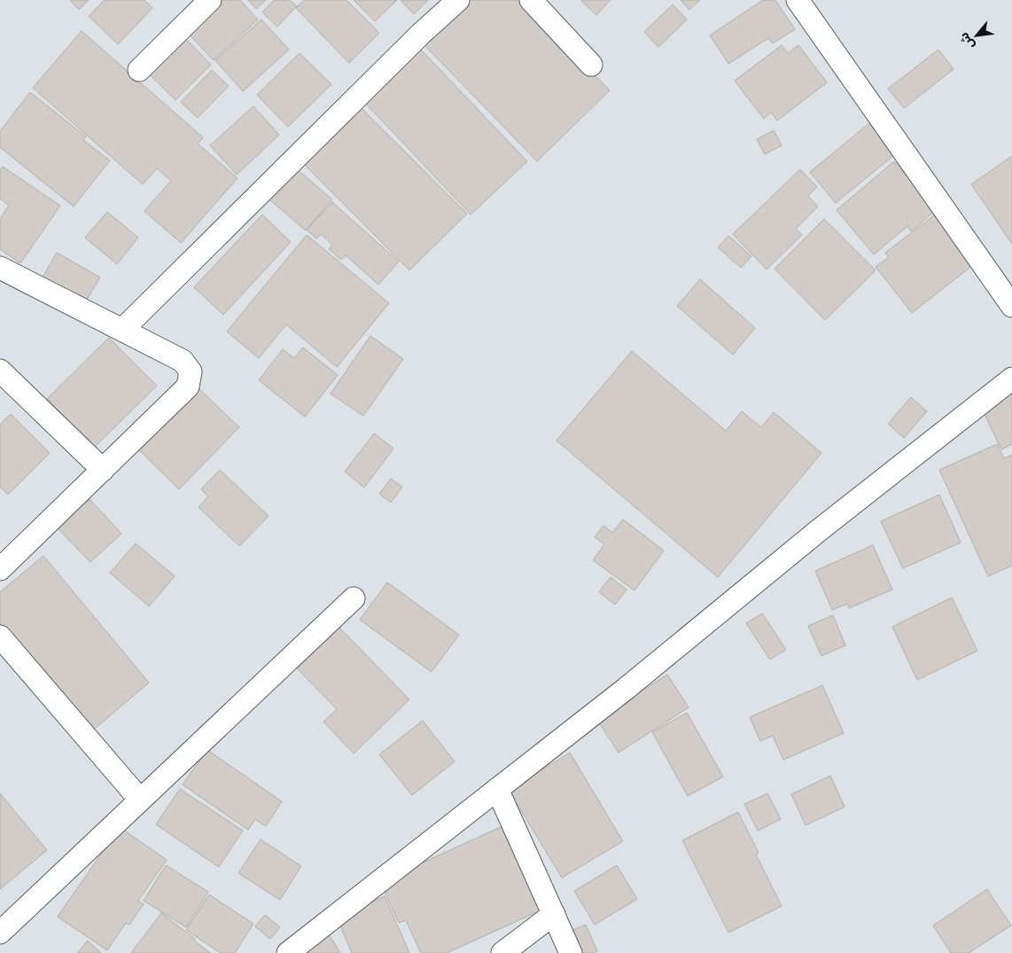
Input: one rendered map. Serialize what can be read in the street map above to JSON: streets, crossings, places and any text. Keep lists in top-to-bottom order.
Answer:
{
  "north": "bottom left"
}
